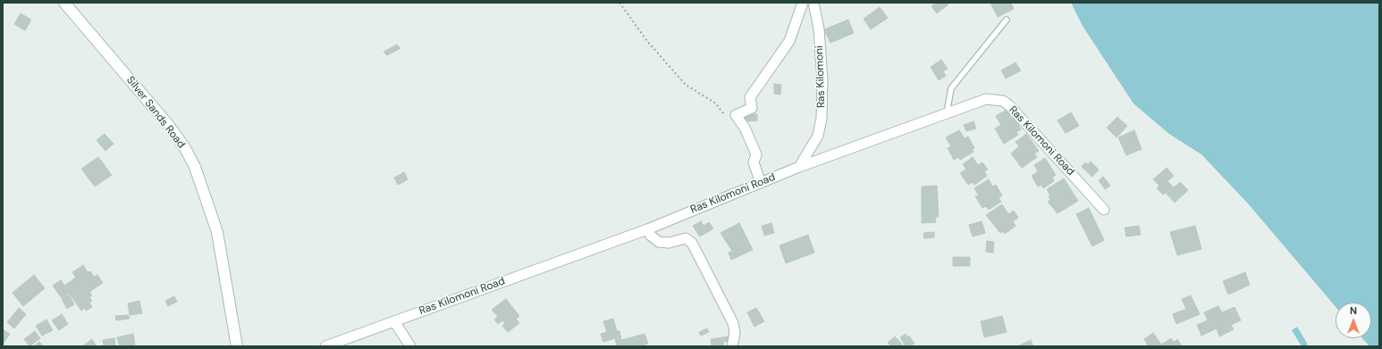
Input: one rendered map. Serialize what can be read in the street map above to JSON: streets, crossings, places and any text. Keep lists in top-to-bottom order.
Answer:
{
  "streets": {
    "street": ["Ras Kilomoni", "Silver Sands Road", "Ras Kilomoni Road"]
  },
  "crossings": [
    ["Ras Kilomoni", "Ras Kilomoni Road"]
  ],
  "north": "top"
}
